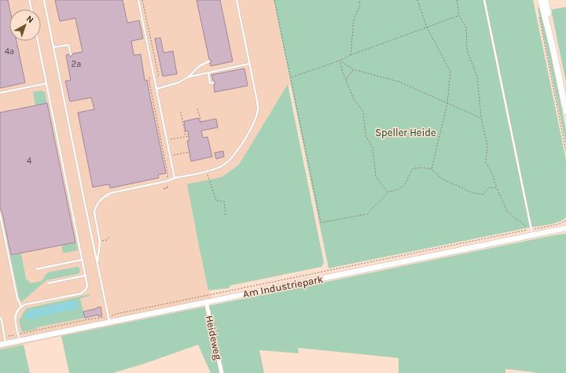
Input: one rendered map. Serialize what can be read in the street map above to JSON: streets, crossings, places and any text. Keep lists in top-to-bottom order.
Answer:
{
  "streets": {
    "street": ["Am Industriepark", "Heideweg"]
  },
  "crossings": [
    ["Am Industriepark", "Heideweg"]
  ],
  "parks": ["Speller Heide"],
  "house_numbers": ["4a", "2a", "4"],
  "north": "top right"
}
